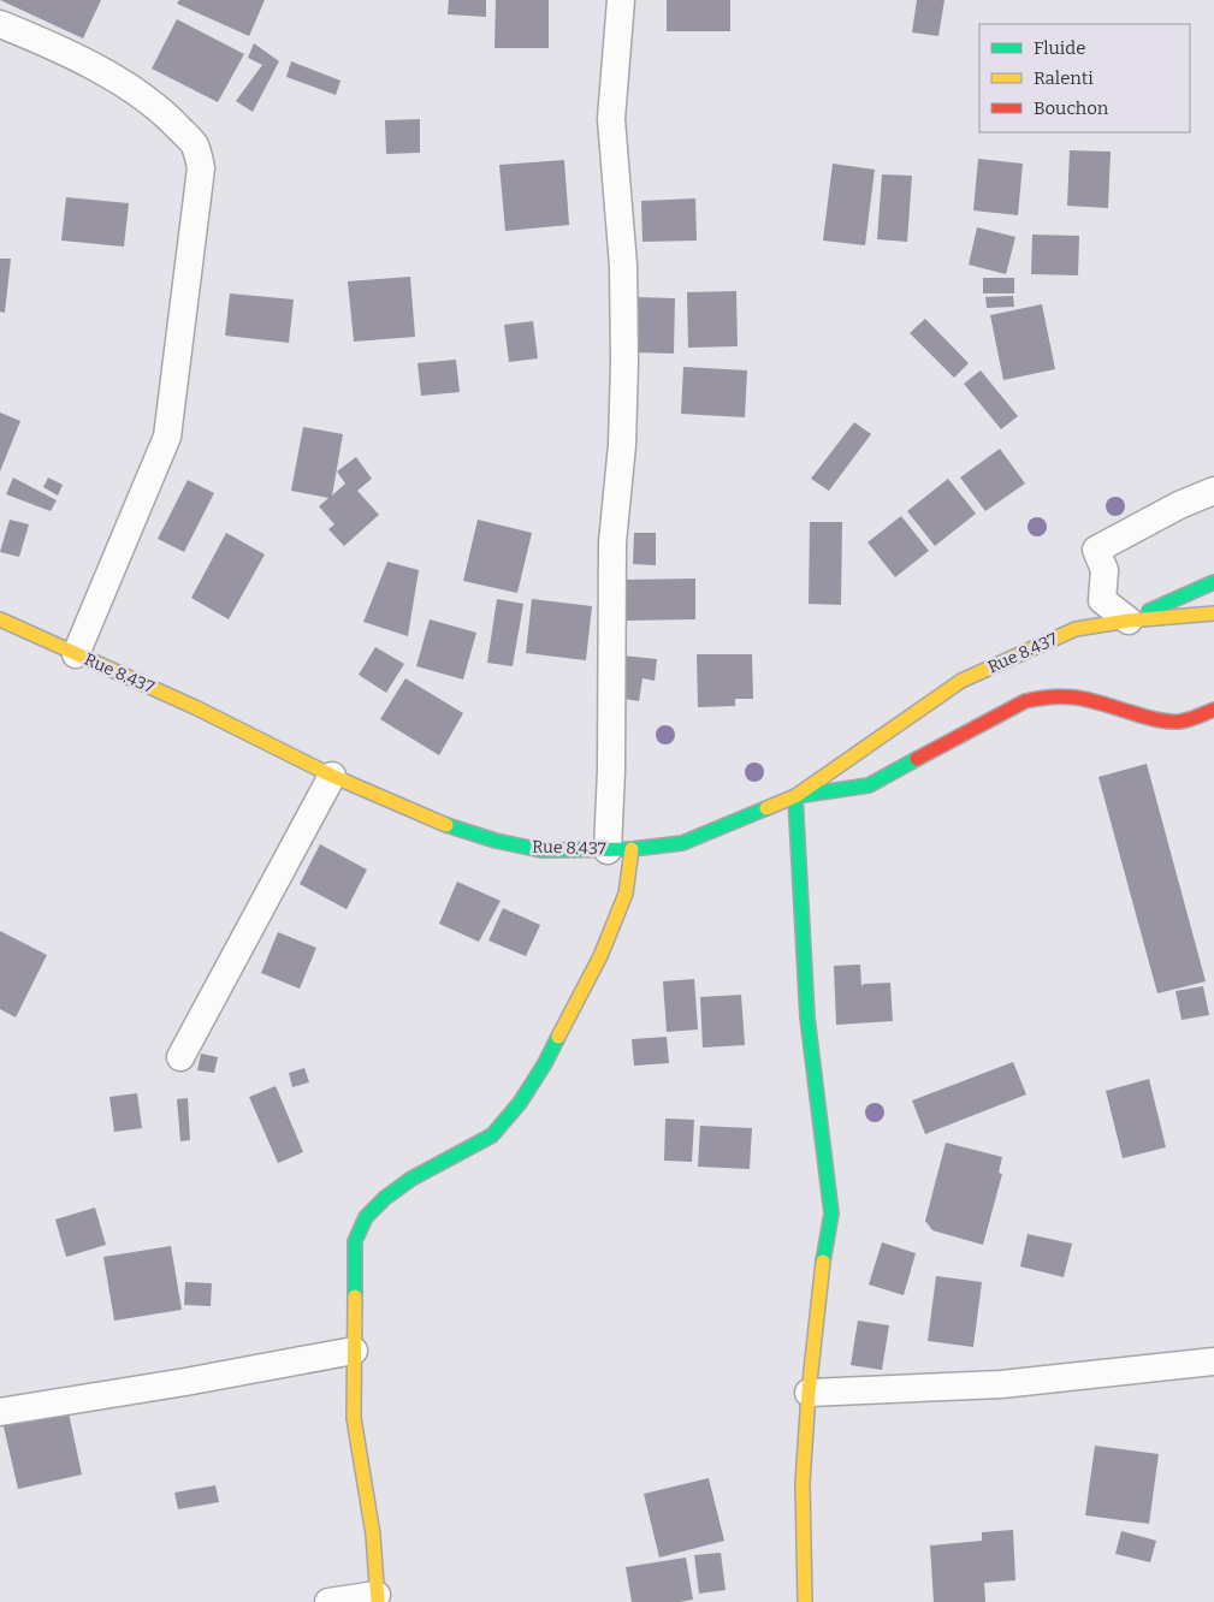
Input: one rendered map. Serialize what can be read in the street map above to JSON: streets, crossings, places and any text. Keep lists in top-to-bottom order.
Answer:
{
  "streets": {
    "street": ["Rue 8.437"]
  },
  "legend": ["Fluide", "Ralenti", "Bouchon"]
}
